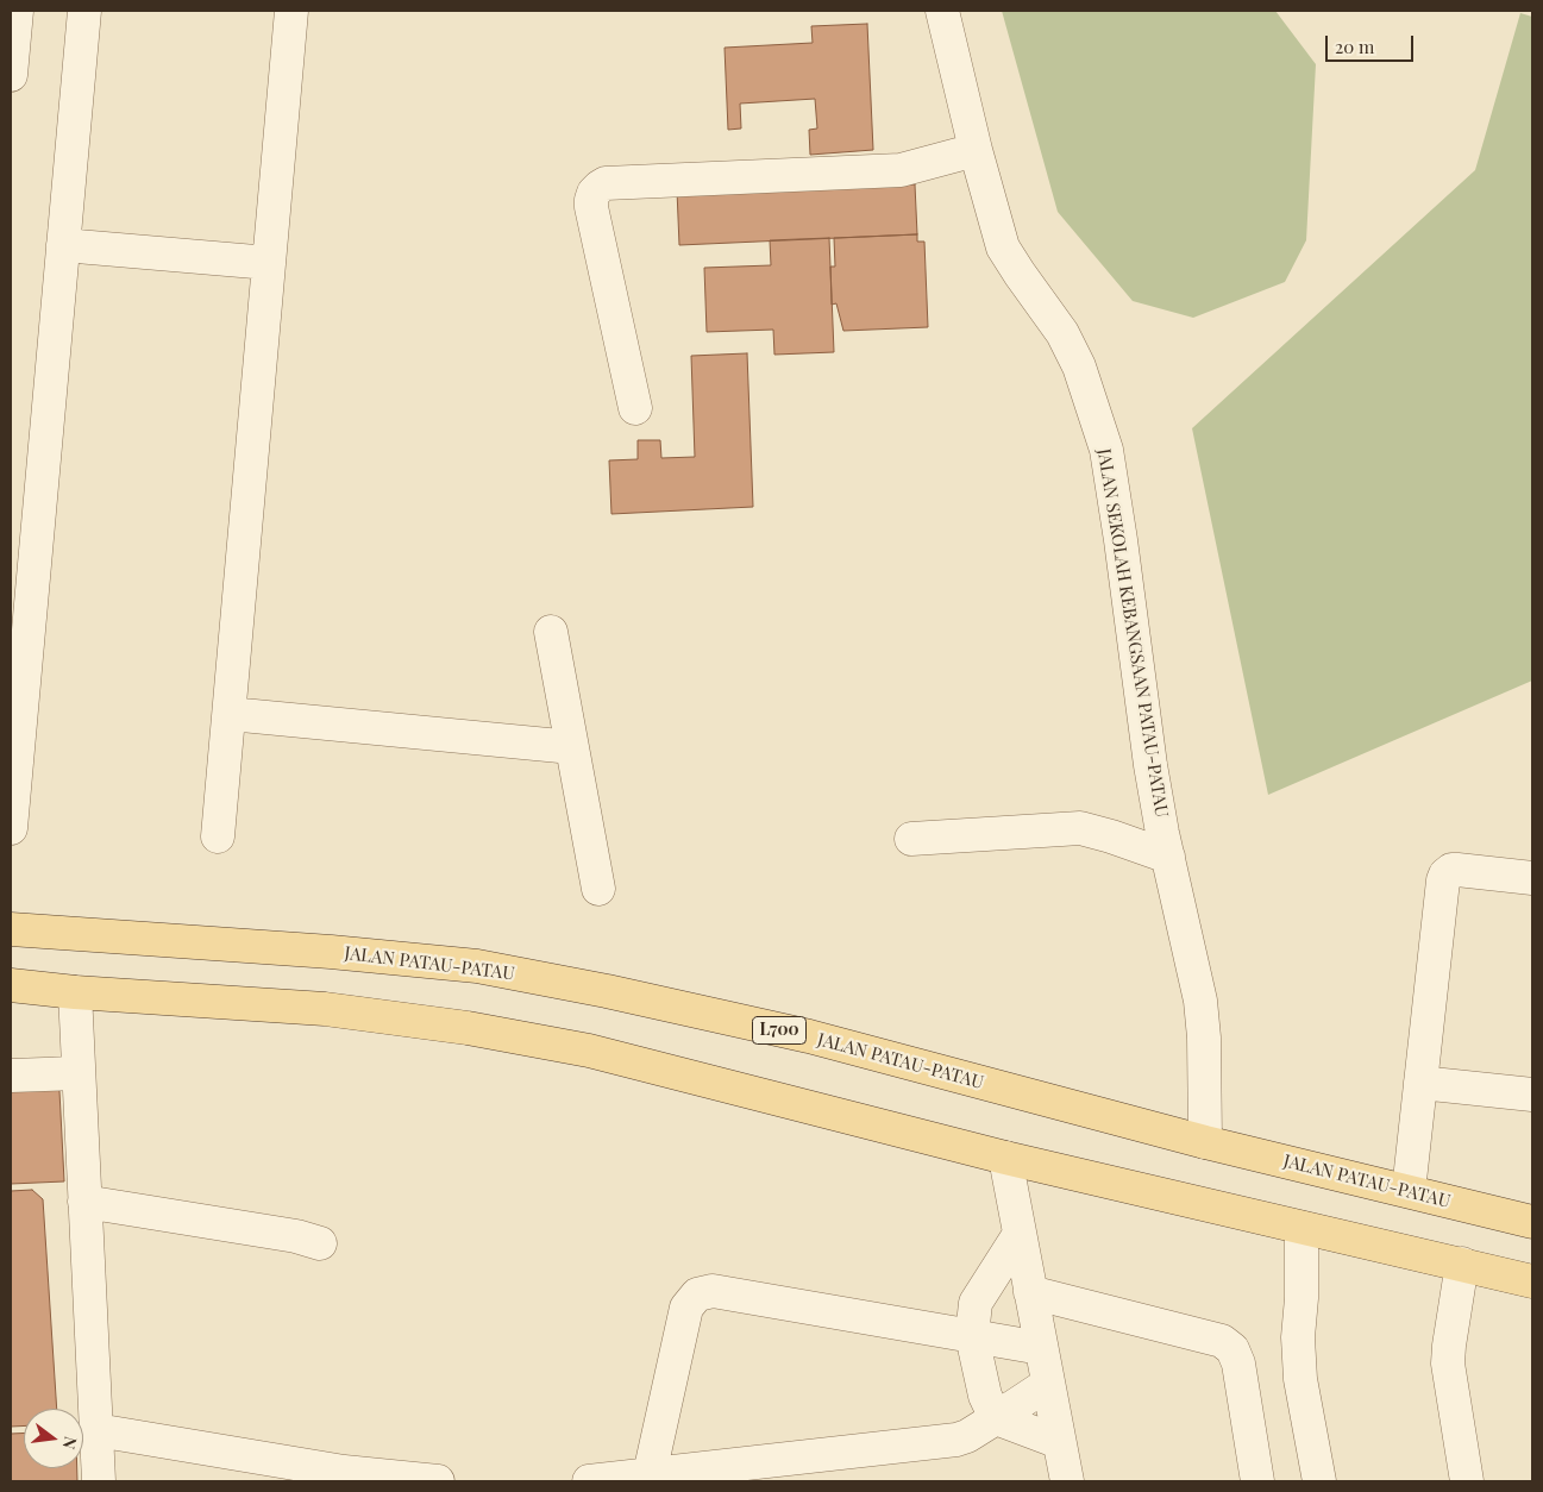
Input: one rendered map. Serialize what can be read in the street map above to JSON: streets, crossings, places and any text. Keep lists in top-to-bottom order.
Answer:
{
  "streets": {
    "main road": ["JALAN PATAU-PATAU", "L700"],
    "street": ["JALAN SEKOLAH KEBANGSAAN PATAU-PATAU"]
  },
  "crossings": [
    ["JALAN SEKOLAH KEBANGSAAN PATAU-PATAU", "JALAN PATAU-PATAU"]
  ],
  "scale_bar": "20 m",
  "north": "right"
}
